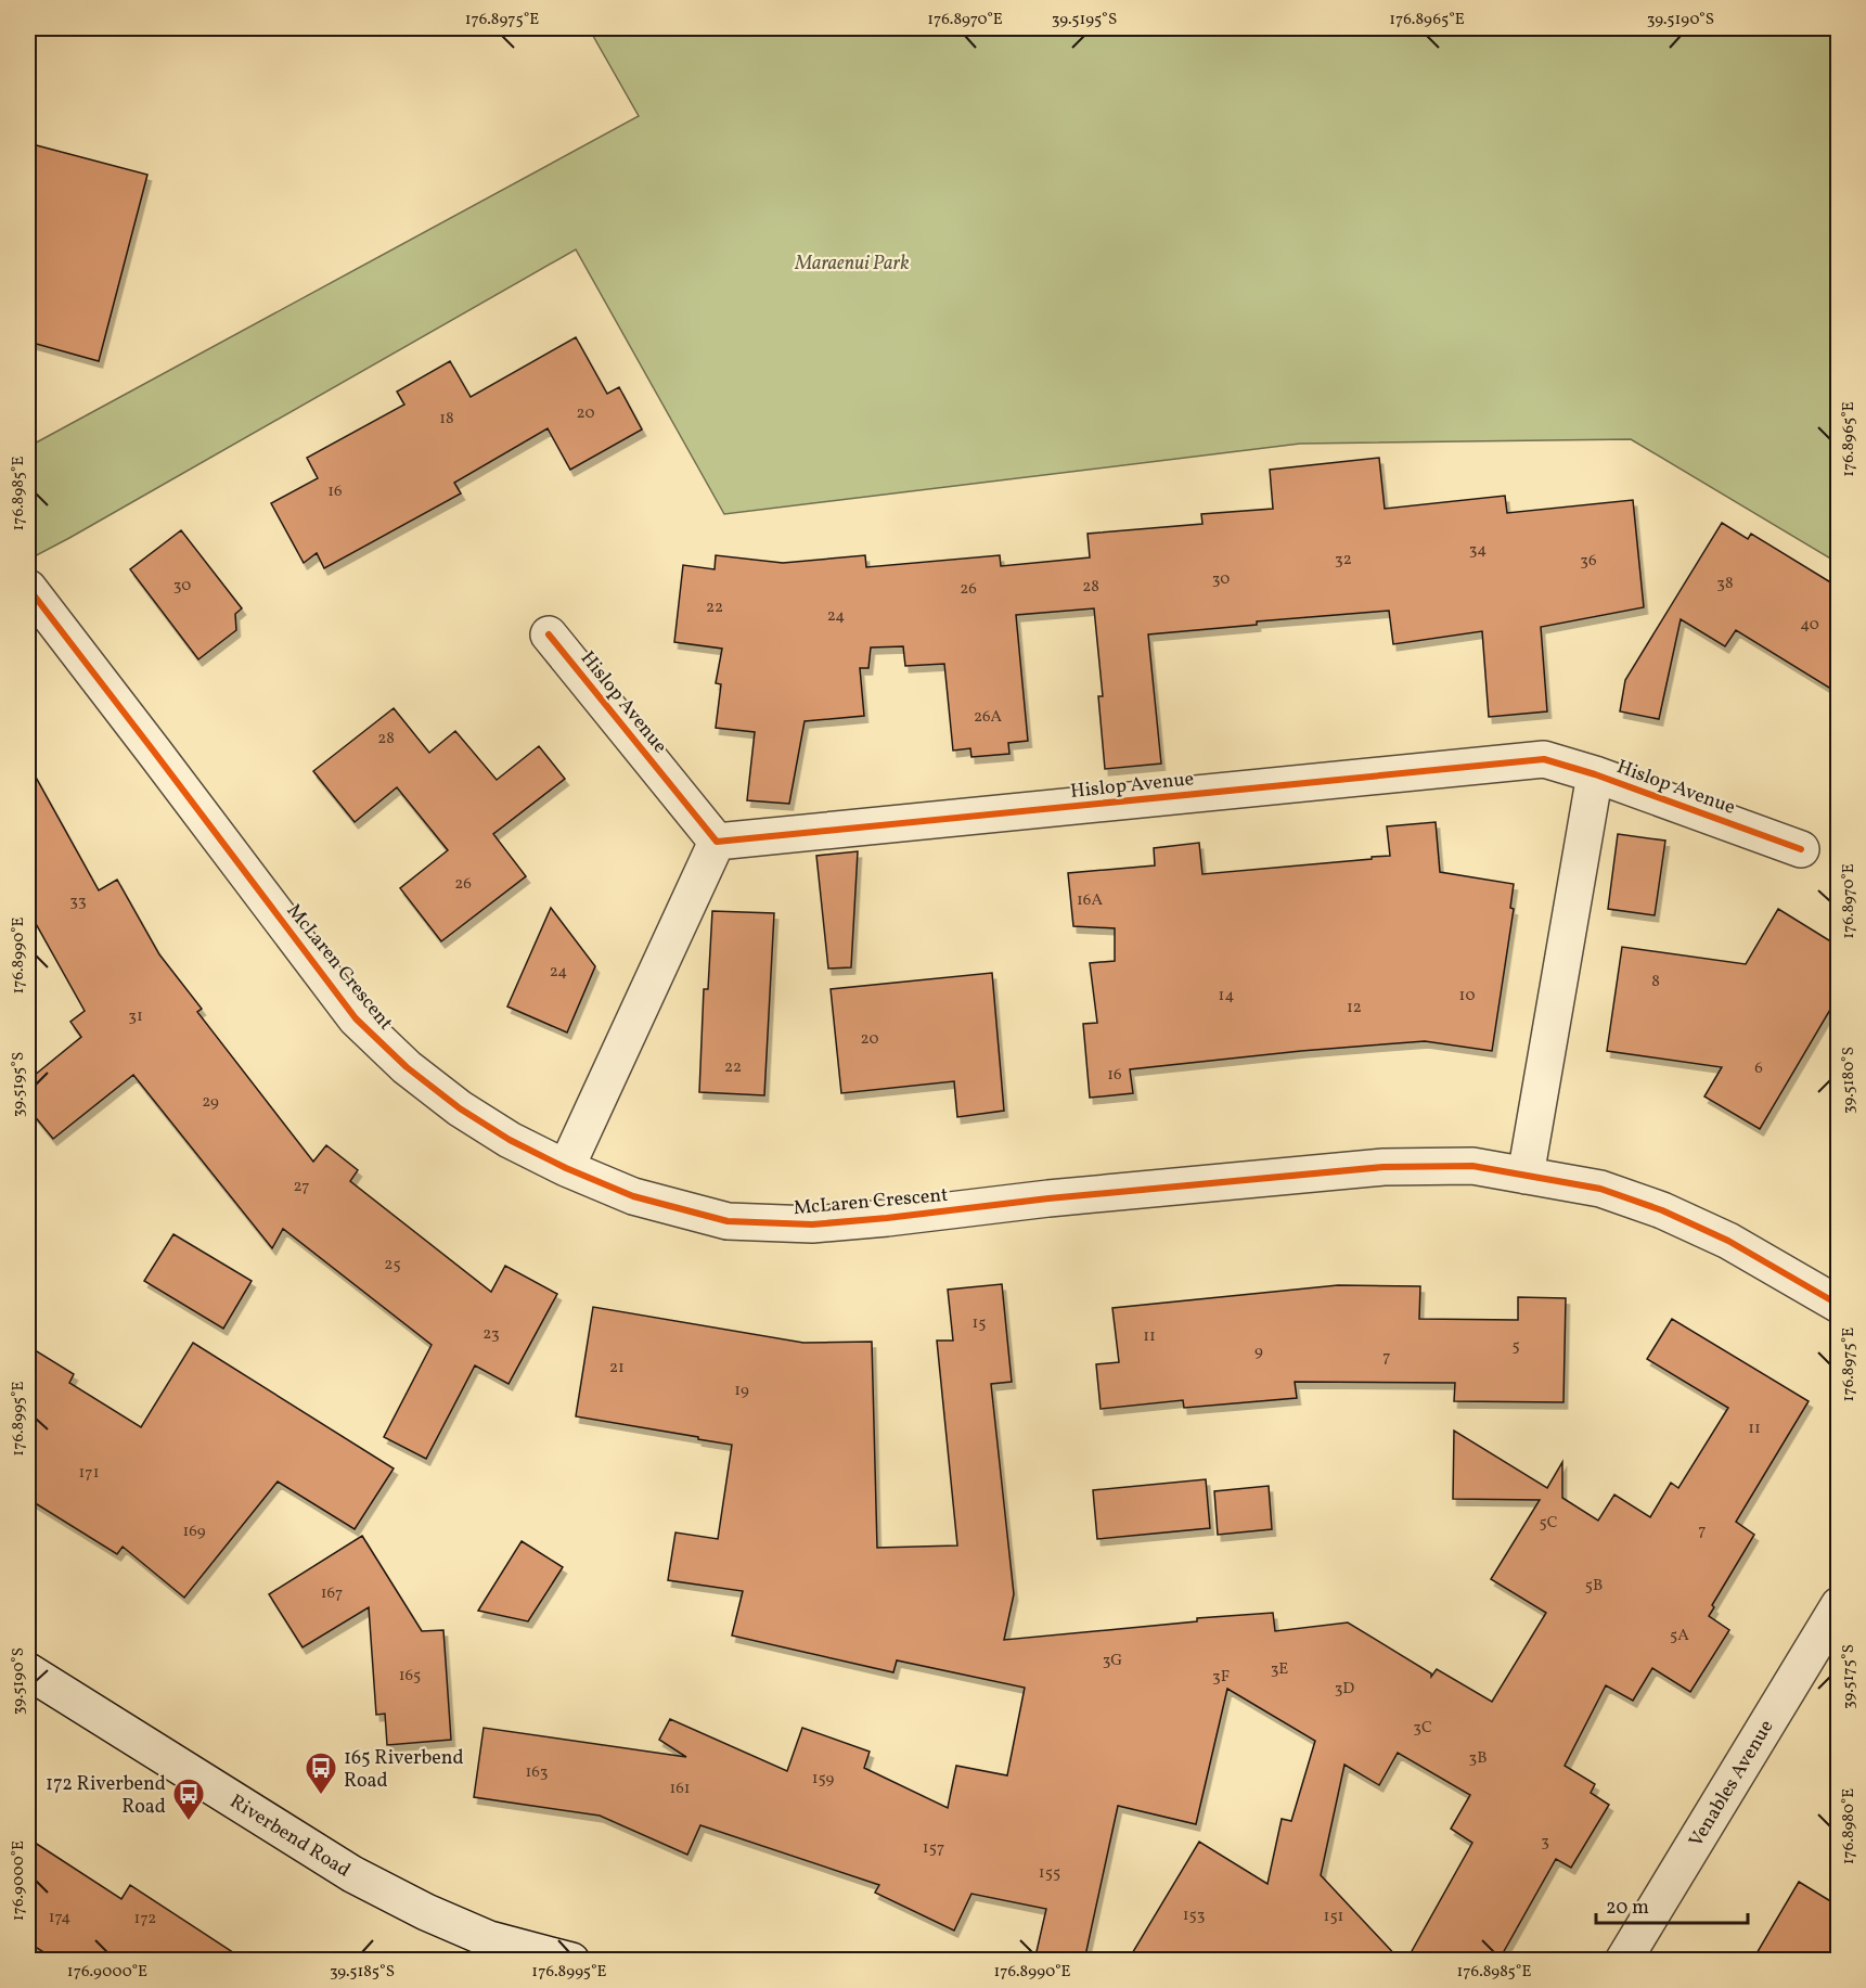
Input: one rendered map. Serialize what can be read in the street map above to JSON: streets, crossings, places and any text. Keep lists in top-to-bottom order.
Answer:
{
  "streets": {
    "street": [
      "Hislop Avenue",
      "McLaren Crescent",
      "Venables Avenue",
      "Riverbend Road"
    ]
  },
  "crossings": [
    ["Hislop Avenue", "McLaren Crescent"]
  ],
  "parks": ["Maraenui Park"],
  "places": {
    "bus stop": ["165 Riverbend Road", "172 Riverbend Road"]
  },
  "house_numbers": [
    "20",
    "18",
    "16",
    "34",
    "32",
    "36",
    "30",
    "38",
    "30",
    "28",
    "26",
    "22",
    "24",
    "40",
    "26A",
    "28",
    "26",
    "16A",
    "33",
    "24",
    "8",
    "14",
    "10",
    "12",
    "31",
    "20",
    "22",
    "6",
    "16",
    "29",
    "27",
    "25",
    "15",
    "23",
    "11",
    "5",
    "9",
    "7",
    "21",
    "19",
    "11",
    "171",
    "5C",
    "7",
    "169",
    "5B",
    "167",
    "5A",
    "3G",
    "3E",
    "165",
    "3F",
    "3D",
    "3C",
    "3B",
    "163",
    "159",
    "161",
    "3",
    "157",
    "155",
    "153",
    "151",
    "174",
    "172"
  ],
  "scale_bar": "20 m",
  "coordinates": [
    "176.8975°E",
    "176.8970°E",
    "39.5195°S",
    "176.8965°E",
    "39.5190°S",
    "176.8985°E",
    "176.8990°E",
    "39.5180°S",
    "176.8995°E",
    "39.5175°S",
    "176.8980°E",
    "176.9000°E",
    "39.5185°S"
  ]
}
